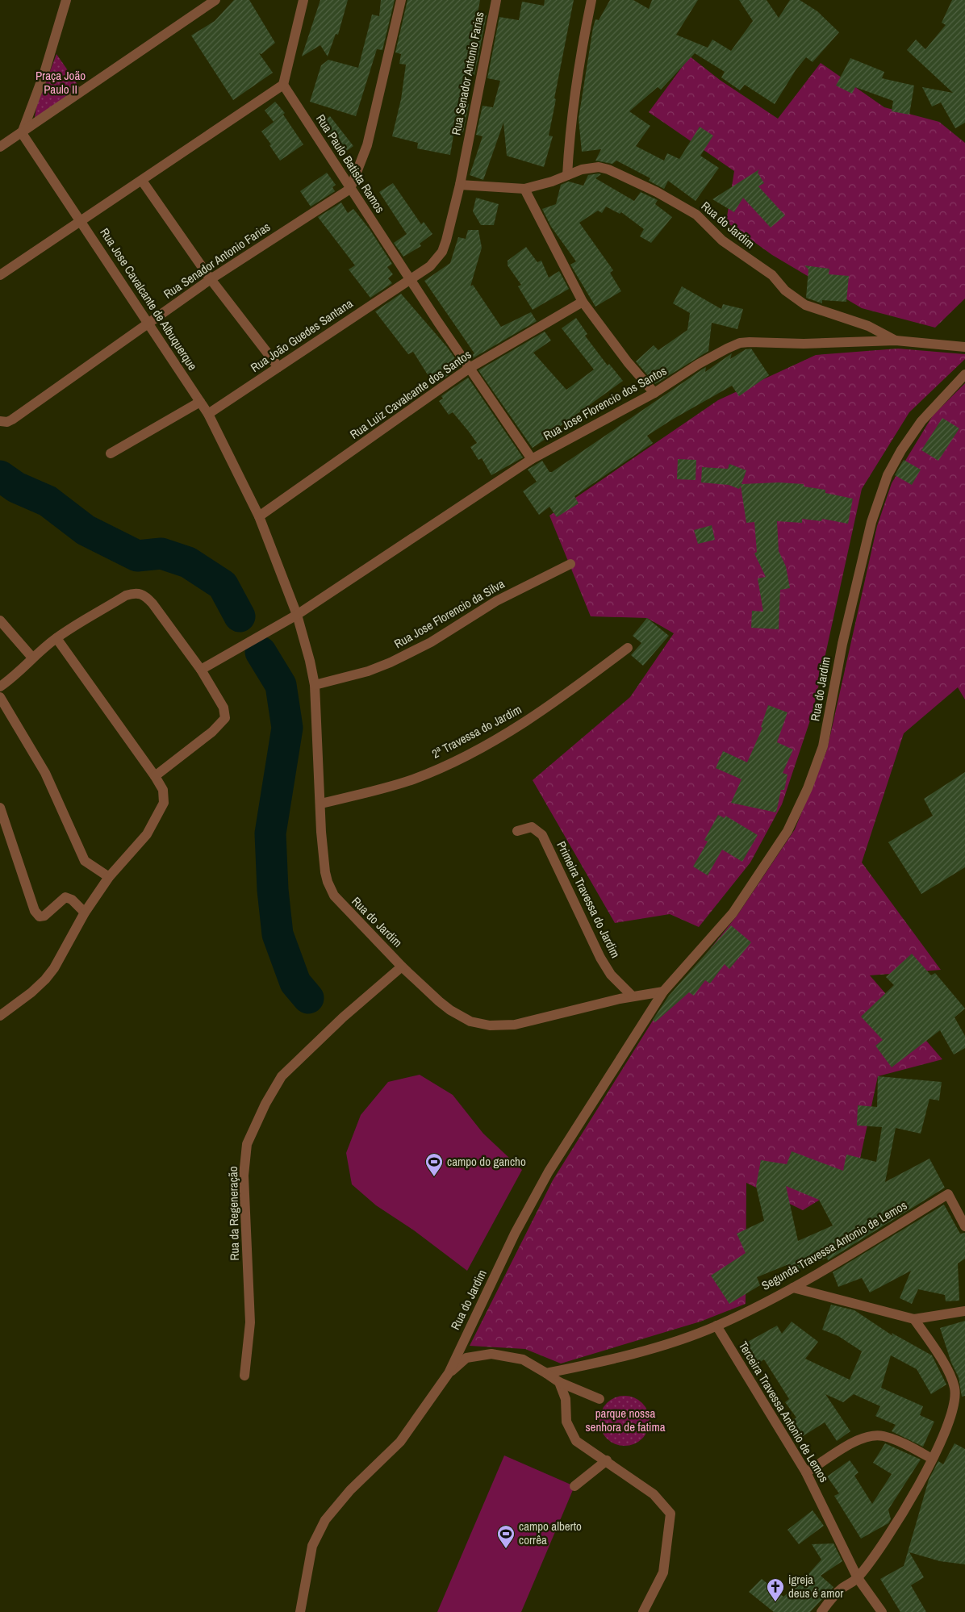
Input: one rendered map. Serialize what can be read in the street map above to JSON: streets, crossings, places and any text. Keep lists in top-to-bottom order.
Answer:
{
  "streets": {
    "street": [
      "Rua Senador Antonio Farias",
      "Rua Paulo Batista Ramos",
      "Rua do Jardim",
      "Rua Jose Cavalcante de Albuquerque",
      "Rua João Guedes Santana",
      "Rua Luiz Cavalcante dos Santos",
      "Rua Jose Florencio dos Santos",
      "Rua Jose Florencio da Silva",
      "2ª Travessa do Jardim",
      "Primeira Travessa do Jardim",
      "Rua da Regeneração",
      "Segunda Travessa Antonio de Lemos",
      "Terceira Travessa Antonio de Lemos"
    ]
  },
  "crossings": [
    ["Rua Senador Antonio Farias", "Rua Paulo Batista Ramos"],
    ["Rua Senador Antonio Farias", "Rua do Jardim"],
    ["Rua Senador Antonio Farias", "Rua Jose Cavalcante de Albuquerque"],
    ["Rua Senador Antonio Farias", "Rua João Guedes Santana"],
    ["Rua Paulo Batista Ramos", "Rua João Guedes Santana"],
    ["Rua Paulo Batista Ramos", "Rua Luiz Cavalcante dos Santos"],
    ["Rua Paulo Batista Ramos", "Rua Jose Florencio dos Santos"],
    ["Rua do Jardim", "Rua Jose Cavalcante de Albuquerque"],
    ["Rua do Jardim", "Rua Jose Florencio dos Santos"],
    ["Rua do Jardim", "Rua Jose Florencio da Silva"],
    ["Rua do Jardim", "2ª Travessa do Jardim"],
    ["Rua do Jardim", "Primeira Travessa do Jardim"],
    ["Rua do Jardim", "Rua da Regeneração"],
    ["Rua Jose Cavalcante de Albuquerque", "Rua João Guedes Santana"],
    ["Rua Jose Cavalcante de Albuquerque", "Rua Luiz Cavalcante dos Santos"],
    ["Rua Jose Cavalcante de Albuquerque", "Rua Jose Florencio dos Santos"],
    ["Segunda Travessa Antonio de Lemos", "Terceira Travessa Antonio de Lemos"]
  ],
  "parks": ["Praça João Paulo II", "parque nossa senhora de fatima"],
  "places": {
    "sports": ["campo do gancho", "campo alberto corrêa"],
    "church": ["igreja deus é amor"]
  }
}
